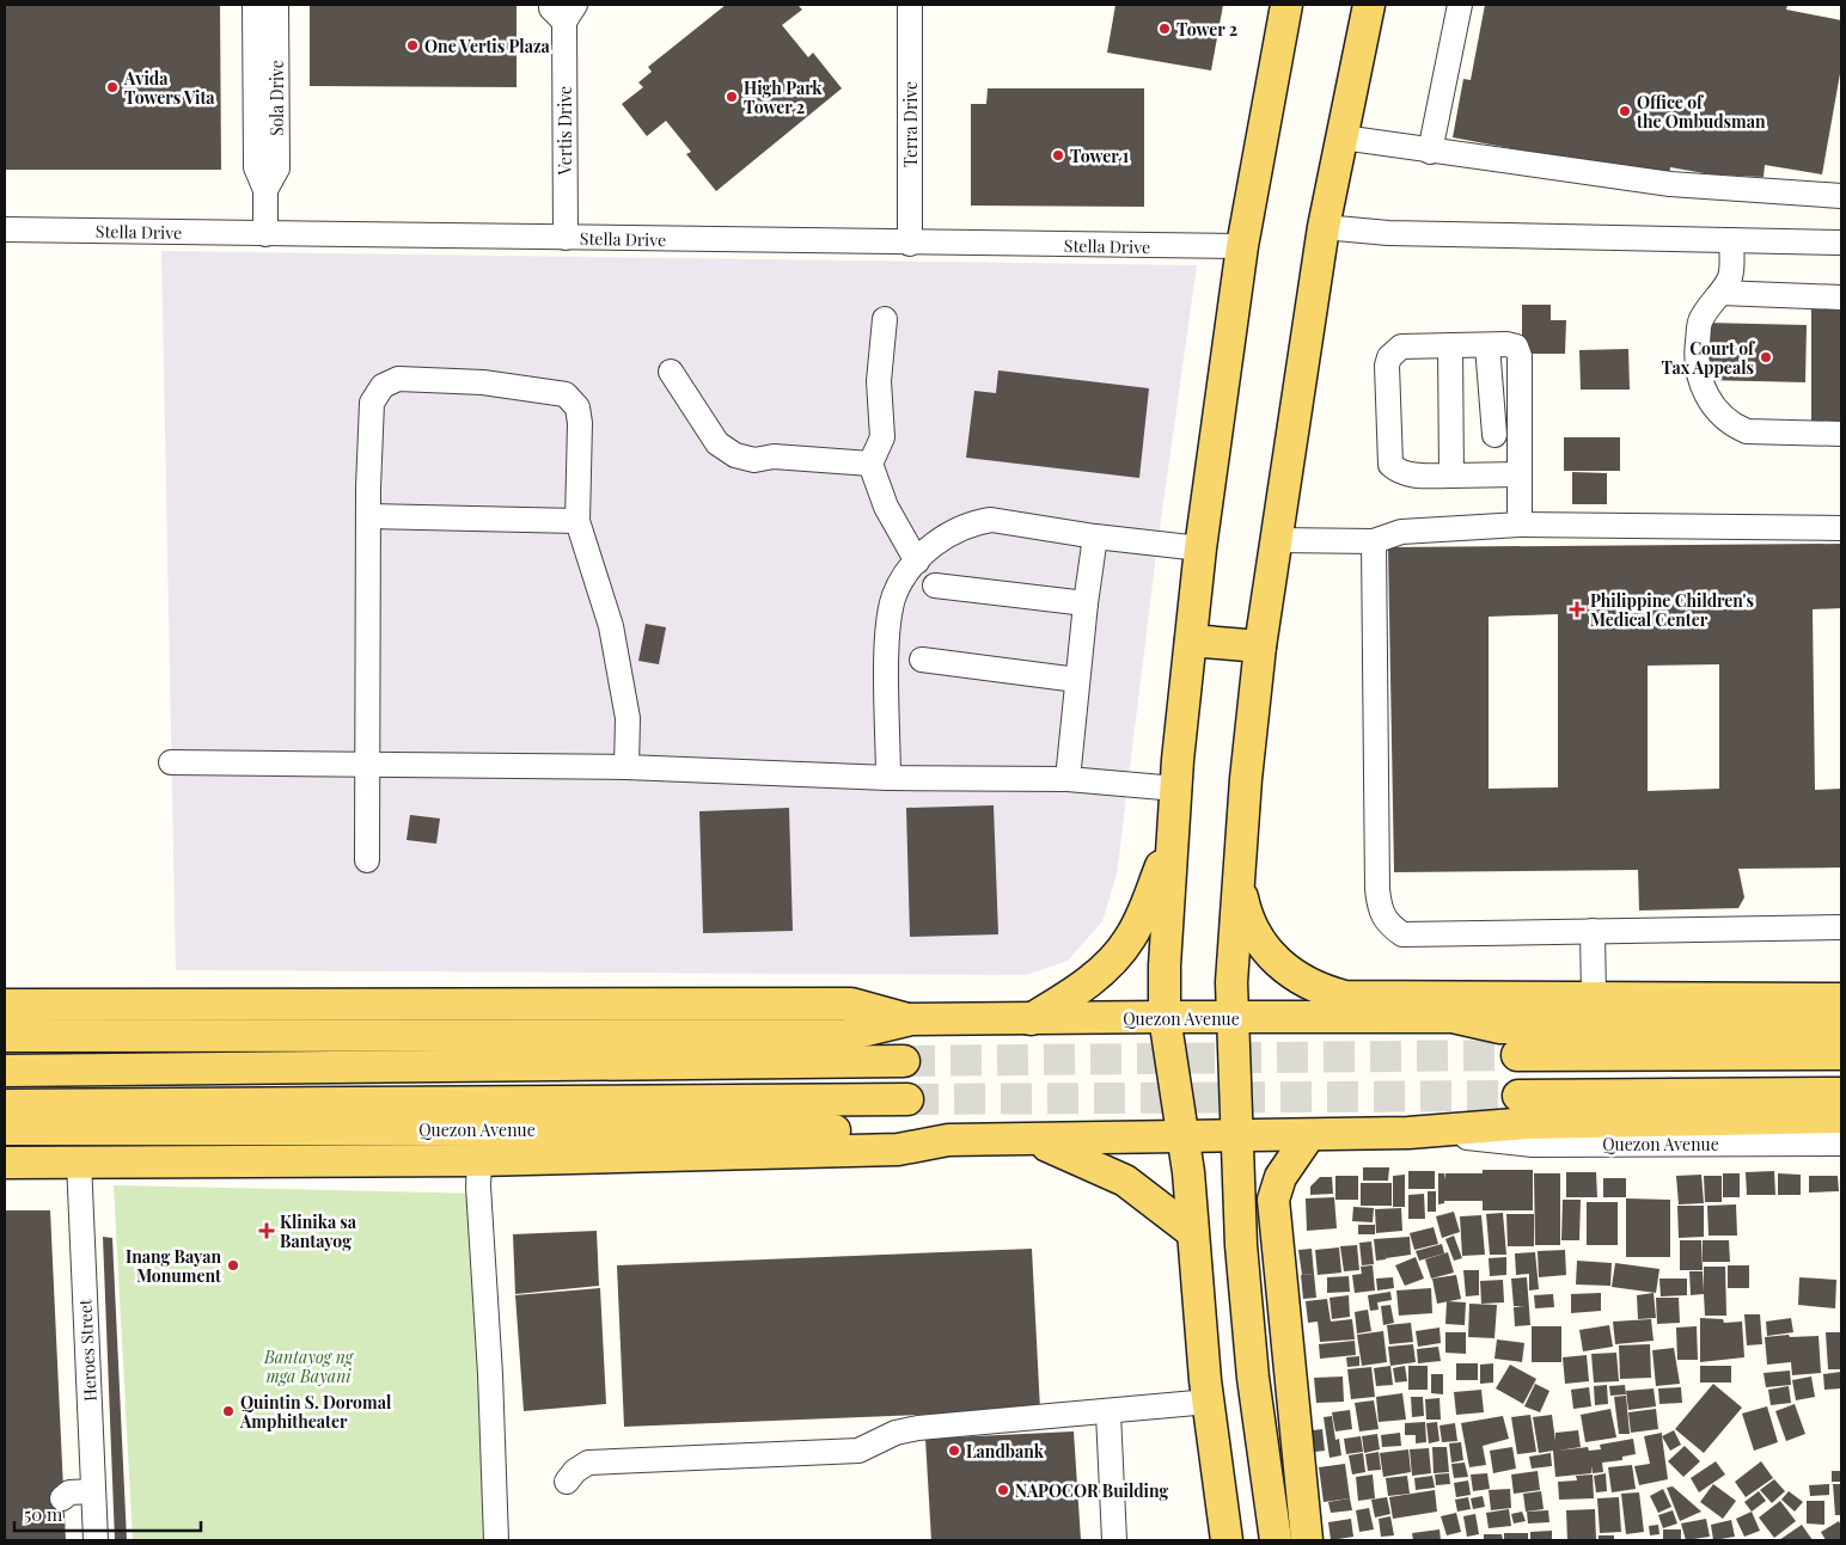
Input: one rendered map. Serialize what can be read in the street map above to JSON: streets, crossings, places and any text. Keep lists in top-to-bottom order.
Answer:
{
  "streets": {
    "main road": ["Quezon Avenue"],
    "street": [
      "Sola Drive",
      "Terra Drive",
      "Vertis Drive",
      "Stella Drive",
      "Heroes Street"
    ]
  },
  "crossings": [
    ["Sola Drive", "Stella Drive"],
    ["Terra Drive", "Stella Drive"],
    ["Vertis Drive", "Stella Drive"],
    ["Quezon Avenue", "Heroes Street"]
  ],
  "parks": ["Bantayog ng mga Bayani"],
  "places": {
    "other": [
      "Tower 2",
      "One Vertis Plaza",
      "Avida Towers Vita",
      "High Park Tower 2",
      "Office of the Ombudsman",
      "Tower 1",
      "Court of Tax Appeals",
      "Inang Bayan Monument",
      "Quintin S. Doromal Amphitheater",
      "Landbank",
      "NAPOCOR Building"
    ],
    "health": ["Philippine Children's Medical Center", "Klinika sa Bantayog"]
  },
  "scale_bar": "50 m"
}
